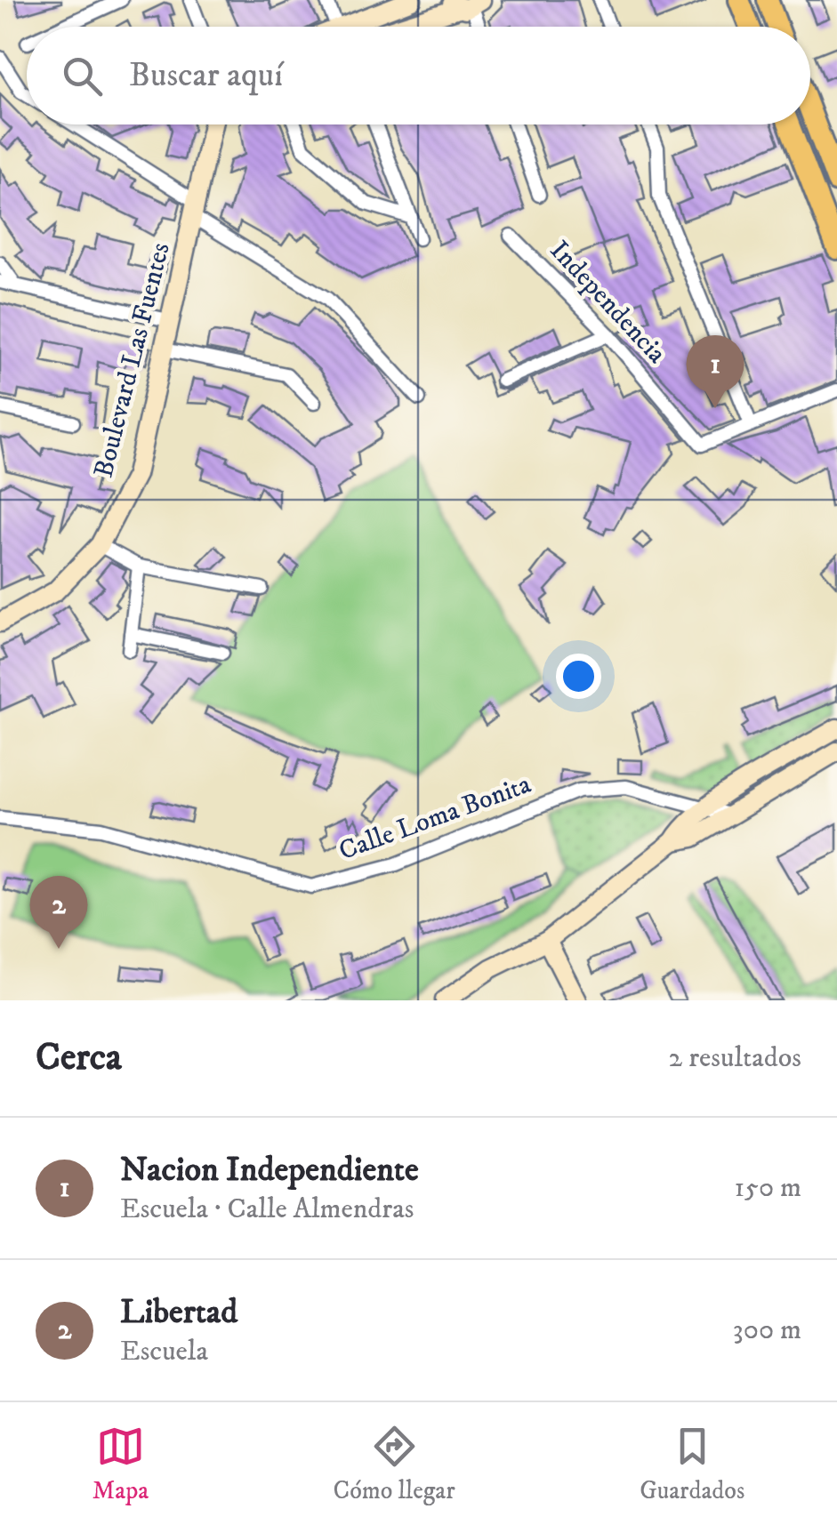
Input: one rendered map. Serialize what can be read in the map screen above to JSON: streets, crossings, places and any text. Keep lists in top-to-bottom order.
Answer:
{
  "streets": {
    "street": ["Independencia", "Boulevard Las Fuentes", "Calle Loma Bonita"]
  },
  "page": {
    "search": "Buscar aquí",
    "pins": ["1", "2"],
    "heading": ["Cerca", "2 resultados"],
    "list": [
      {
        "mark": "1",
        "name": "Nacion Independiente",
        "note": "Escuela · Calle Almendras",
        "value": "150 m"
      },
      {
        "mark": "2",
        "name": "Libertad",
        "note": "Escuela",
        "value": "300 m"
      }
    ],
    "nav": ["Mapa", "Cómo llegar", "Guardados"]
  }
}
